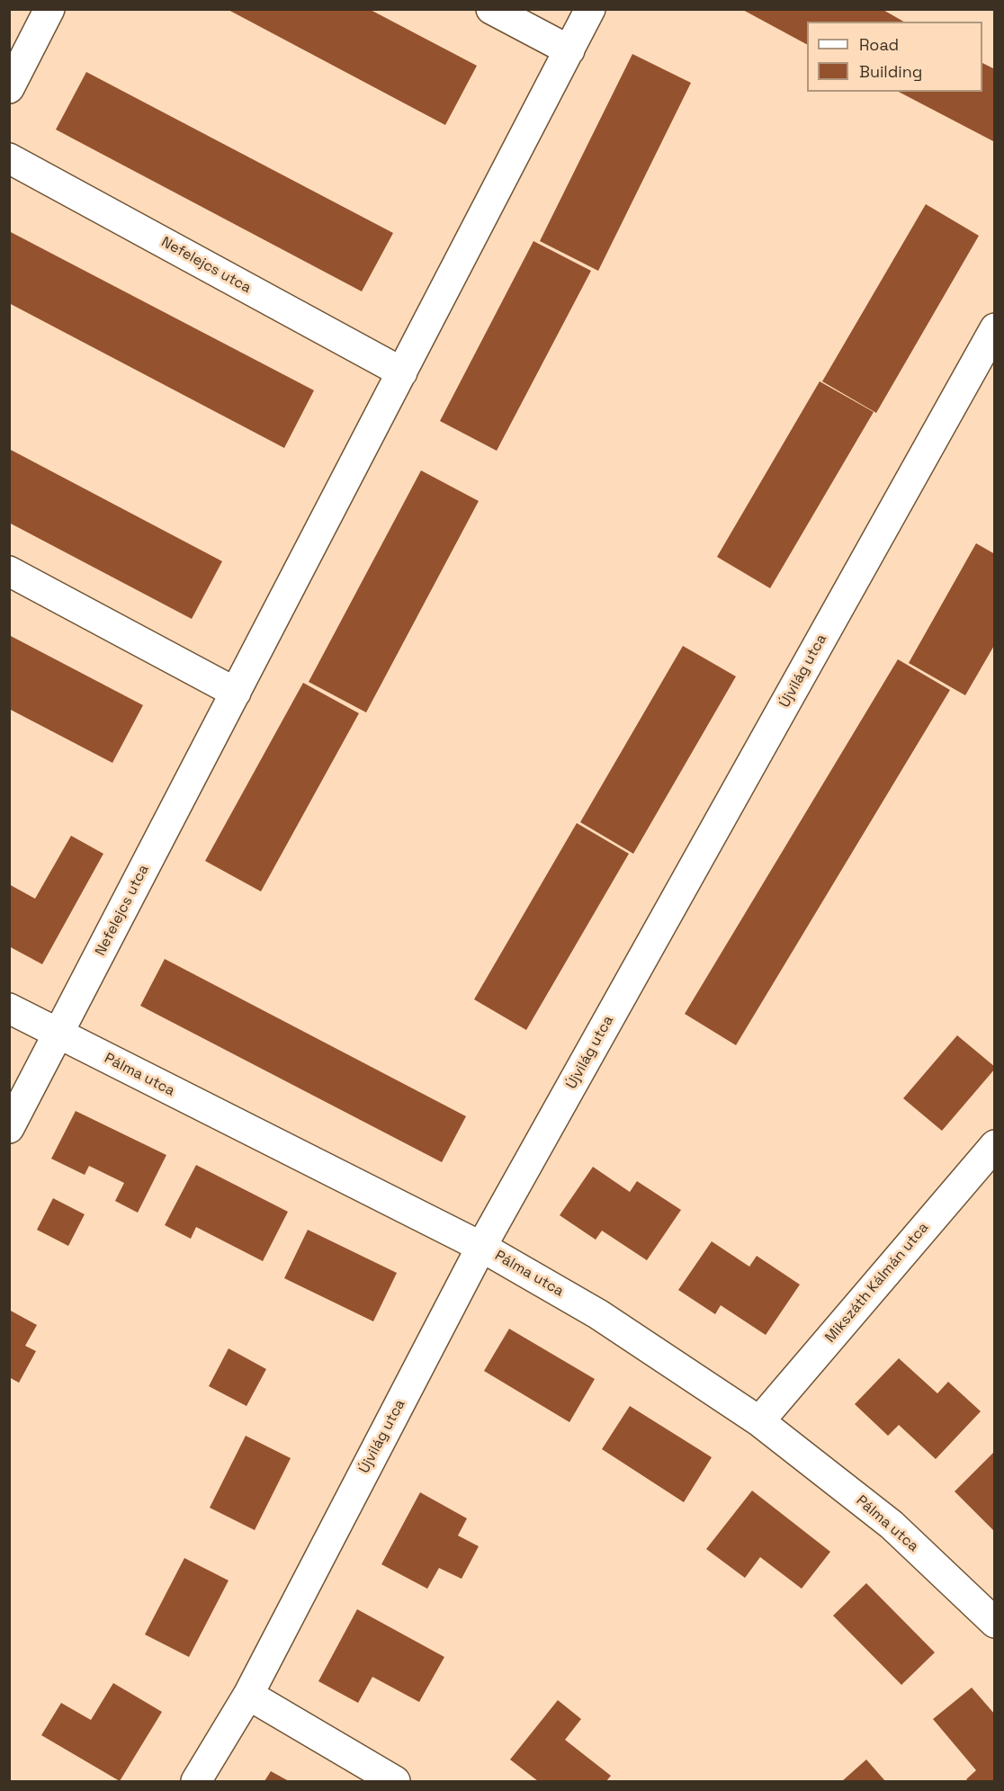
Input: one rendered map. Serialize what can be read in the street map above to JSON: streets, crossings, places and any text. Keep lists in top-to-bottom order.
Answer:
{
  "streets": {
    "street": [
      "Nefelejcs utca",
      "Újvilág utca",
      "Pálma utca",
      "Mikszáth Kálmán utca"
    ]
  },
  "crossings": [
    ["Nefelejcs utca", "Pálma utca"],
    ["Újvilág utca", "Pálma utca"],
    ["Pálma utca", "Mikszáth Kálmán utca"]
  ],
  "legend": ["Road", "Building"]
}
